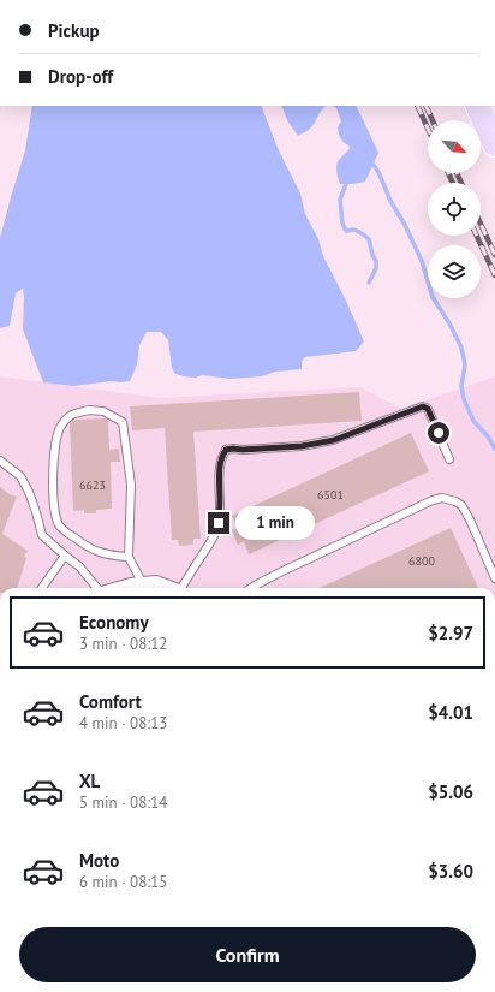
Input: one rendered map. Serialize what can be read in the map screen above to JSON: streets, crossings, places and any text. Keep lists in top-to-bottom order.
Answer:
{
  "house_numbers": ["6623", "6501", "6800"],
  "north": "bottom right",
  "page": {
    "banner": ["Pickup", "Drop-off"],
    "bubble": "1 min",
    "list": [
      {
        "name": "Economy",
        "note": "3 min · 08:12",
        "value": "$2.97"
      },
      {
        "name": "Comfort",
        "note": "4 min · 08:13",
        "value": "$4.01"
      },
      {
        "name": "XL",
        "note": "5 min · 08:14",
        "value": "$5.06"
      },
      {
        "name": "Moto",
        "note": "6 min · 08:15",
        "value": "$3.60"
      }
    ],
    "buttons": "Confirm"
  }
}
